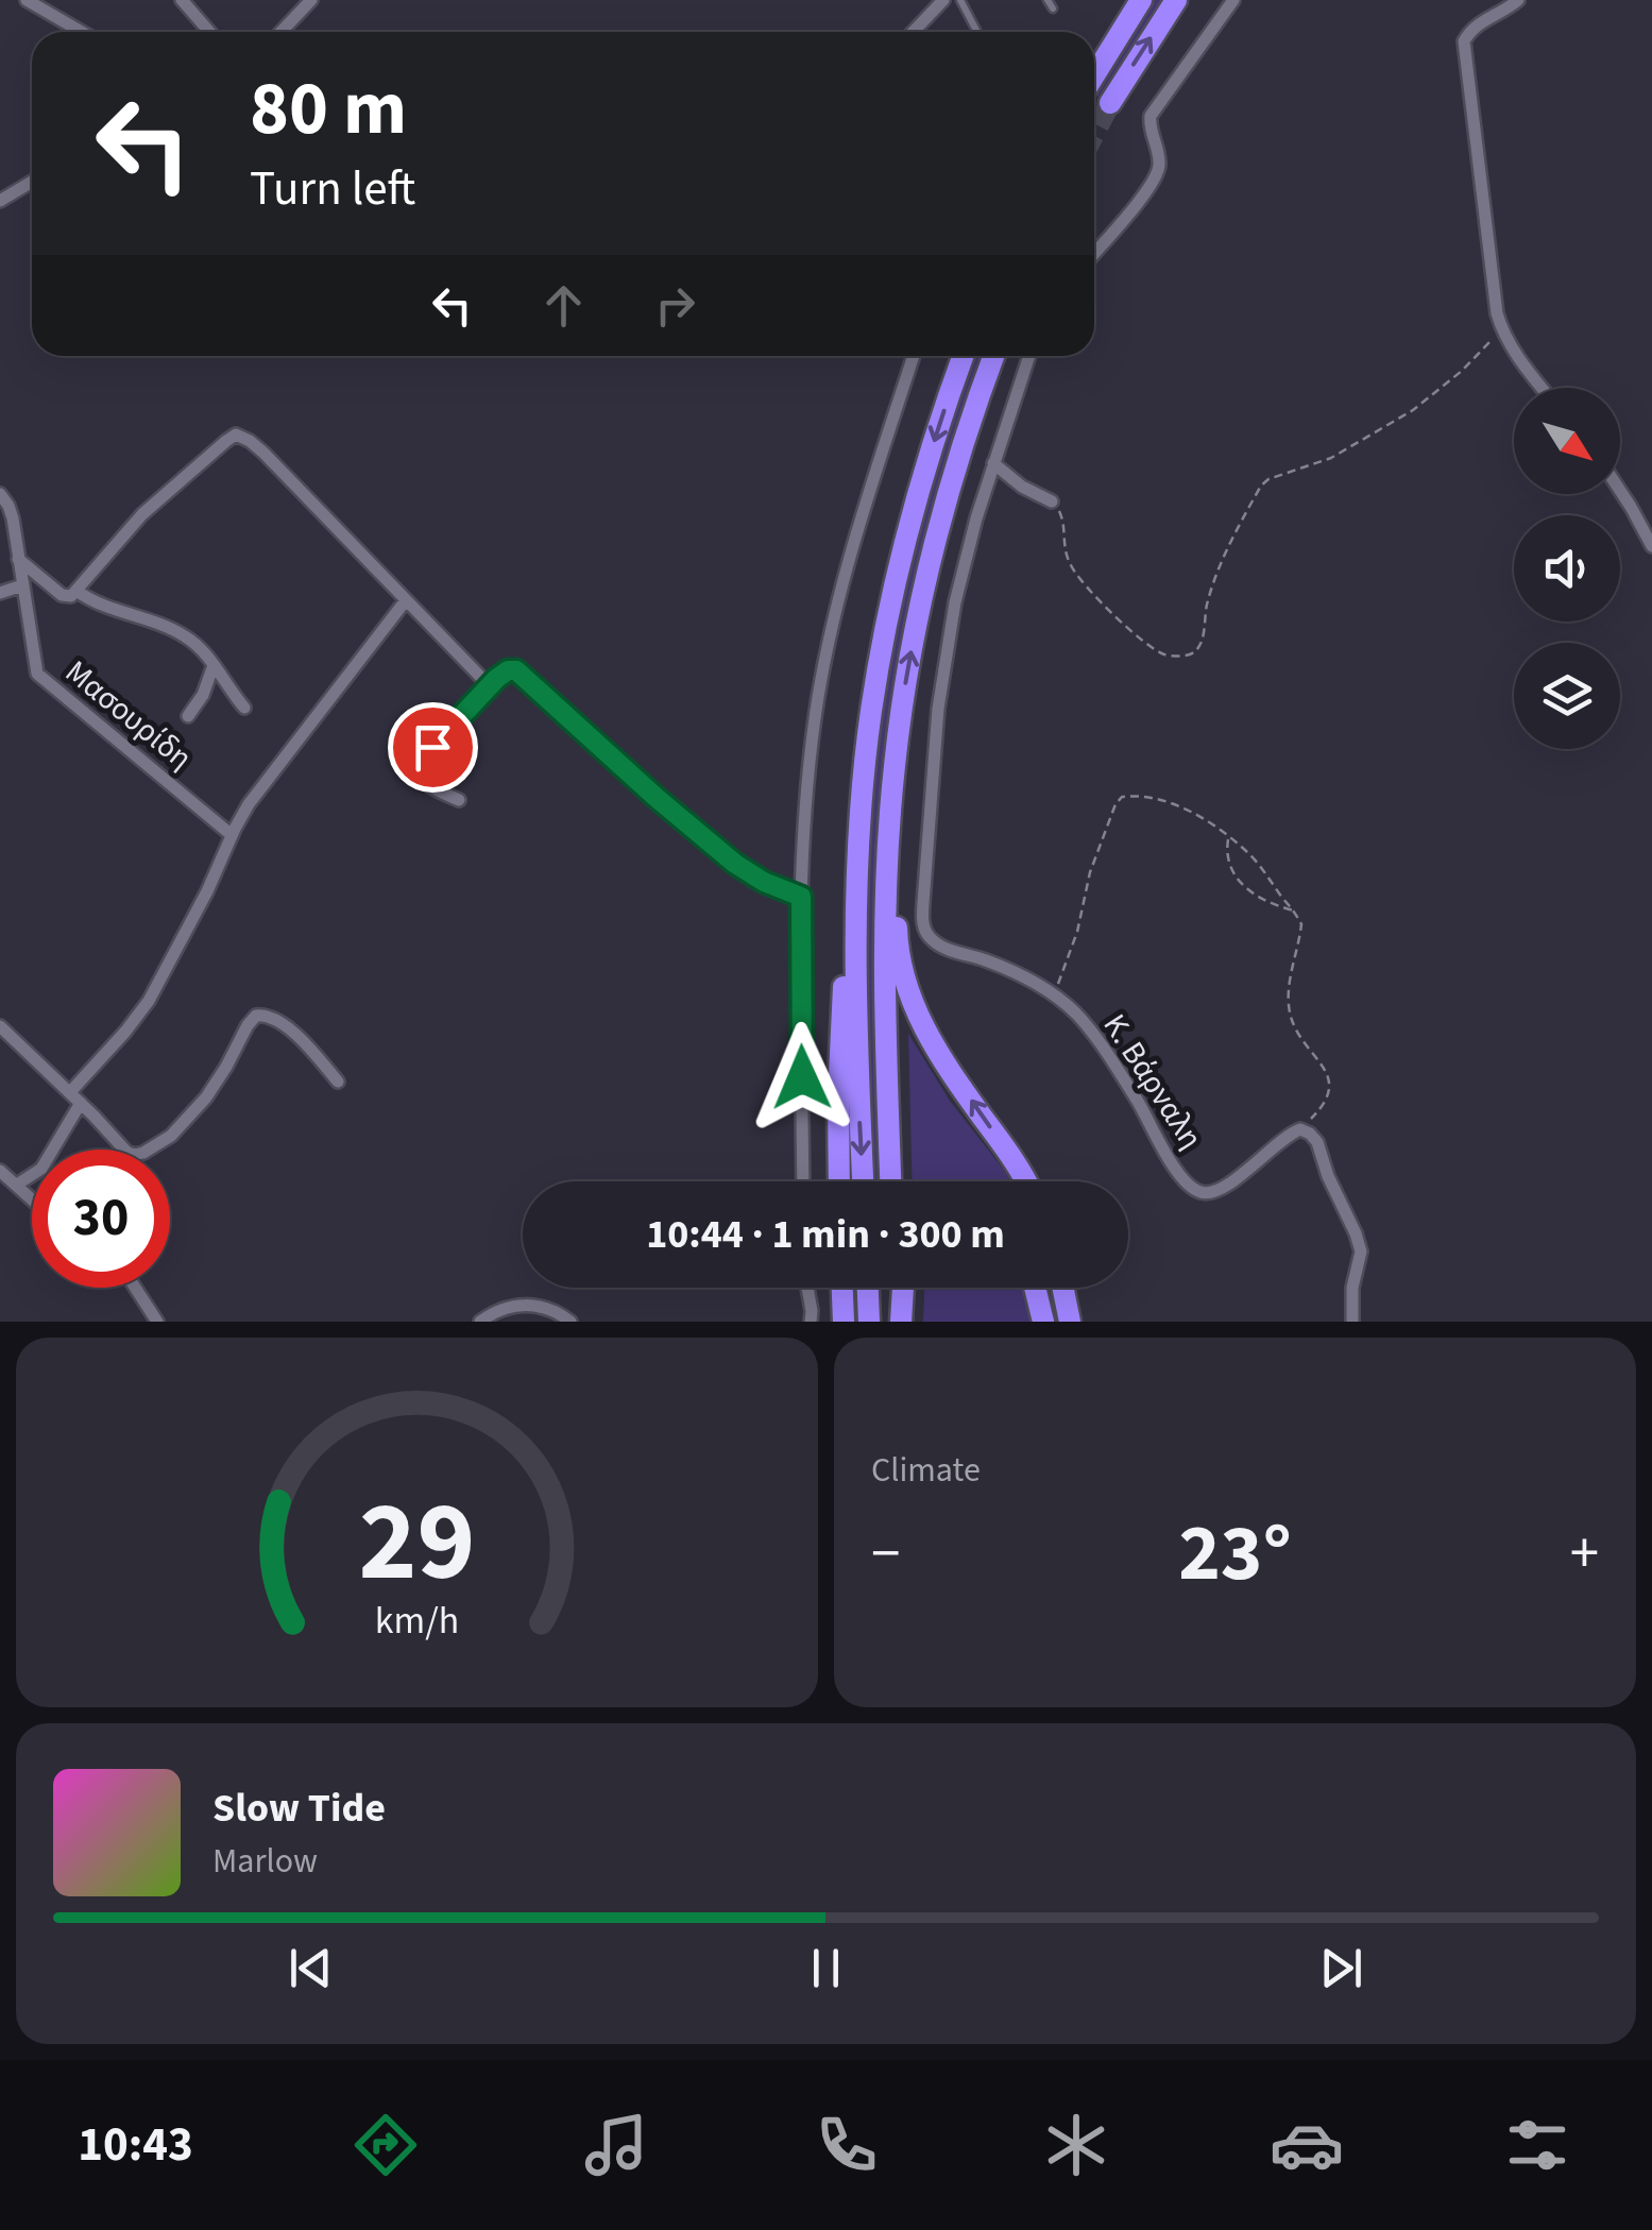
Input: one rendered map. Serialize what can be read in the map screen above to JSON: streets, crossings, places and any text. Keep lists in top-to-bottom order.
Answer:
{
  "streets": {
    "street": ["Μασουρίδη", "Κ. Βάρναλη"]
  },
  "north": "bottom right",
  "page": {
    "turn": ["80 m", "Turn left"],
    "limit": "30",
    "trip": "10:44 · 1 min · 300 m",
    "tile": "Climate",
    "heat": ["−", "23°", "+"],
    "song": ["Slow Tide", "Marlow"],
    "tabs": "10:43",
    "gauge": ["29", "km/h"]
  }
}
